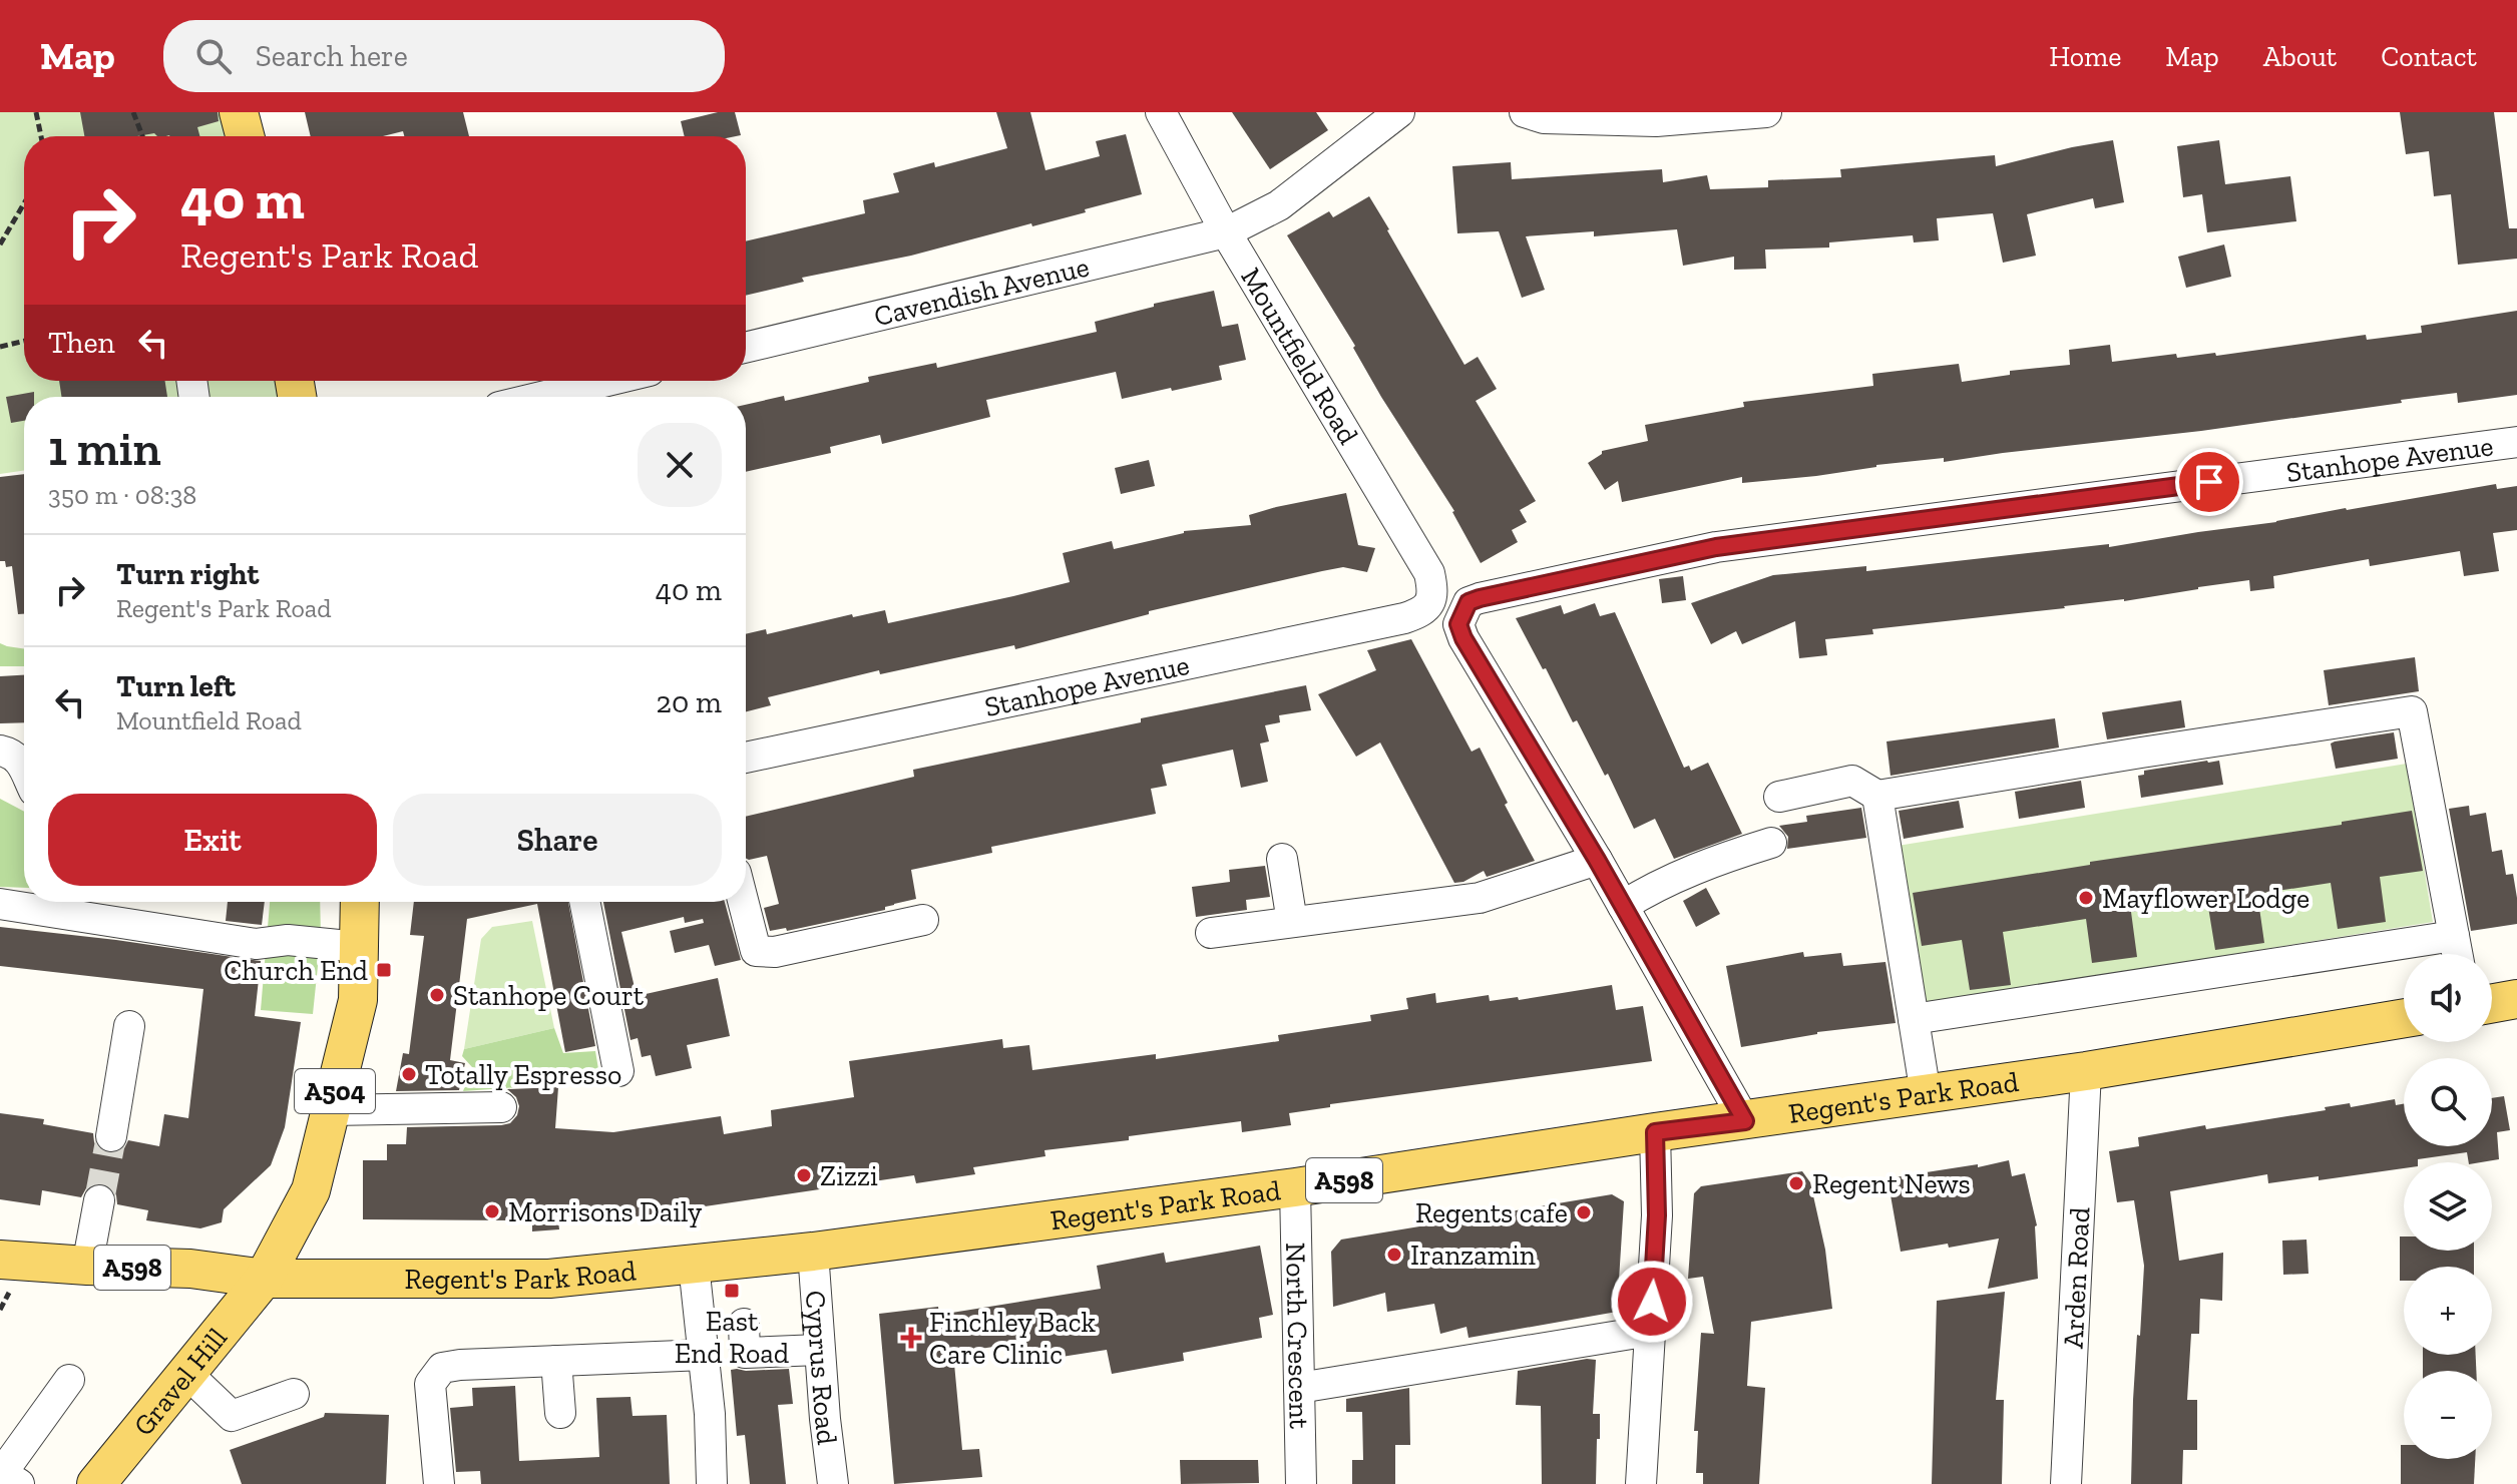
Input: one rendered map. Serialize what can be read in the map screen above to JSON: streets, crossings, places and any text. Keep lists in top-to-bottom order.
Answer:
{
  "streets": {
    "main road": [
      "A504",
      "Regent's Park Road",
      "A598",
      "Gravel Hill"
    ],
    "street": [
      "Cavendish Avenue",
      "Mountfield Road",
      "Stanhope Avenue",
      "Arden Road",
      "North Crescent",
      "Cyprus Road"
    ]
  },
  "crossings": [
    ["Cavendish Avenue", "Mountfield Road"],
    ["Mountfield Road", "Stanhope Avenue"],
    ["A504", "Regent's Park Road"],
    ["A504", "Gravel Hill"],
    ["Regent's Park Road", "Arden Road"],
    ["Regent's Park Road", "North Crescent"],
    ["Regent's Park Road", "Cyprus Road"],
    ["Regent's Park Road", "Gravel Hill"]
  ],
  "places": {
    "other": [
      "Mayflower Lodge",
      "Stanhope Court",
      "Totally Espresso",
      "Zizzi",
      "Regent News",
      "Morrisons Daily",
      "Regents cafe",
      "Iranzamin"
    ],
    "transit": ["Church End", "East End Road"],
    "health": ["Finchley Back Care Clinic"]
  },
  "page": {
    "header": "Map",
    "search": "Search here",
    "nav": [
      "Home",
      "Map",
      "About",
      "Contact"
    ],
    "turn": ["40 m", "Regent's Park Road"],
    "then": "Then",
    "heading": ["1 min", "350 m · 08:38"],
    "list": [
      {
        "name": "Turn right",
        "note": "Regent's Park Road",
        "value": "40 m"
      },
      {
        "name": "Turn left",
        "note": "Mountfield Road",
        "value": "20 m"
      }
    ],
    "buttons": ["Exit", "Share"],
    "map_buttons": ["+", "−"]
  }
}
